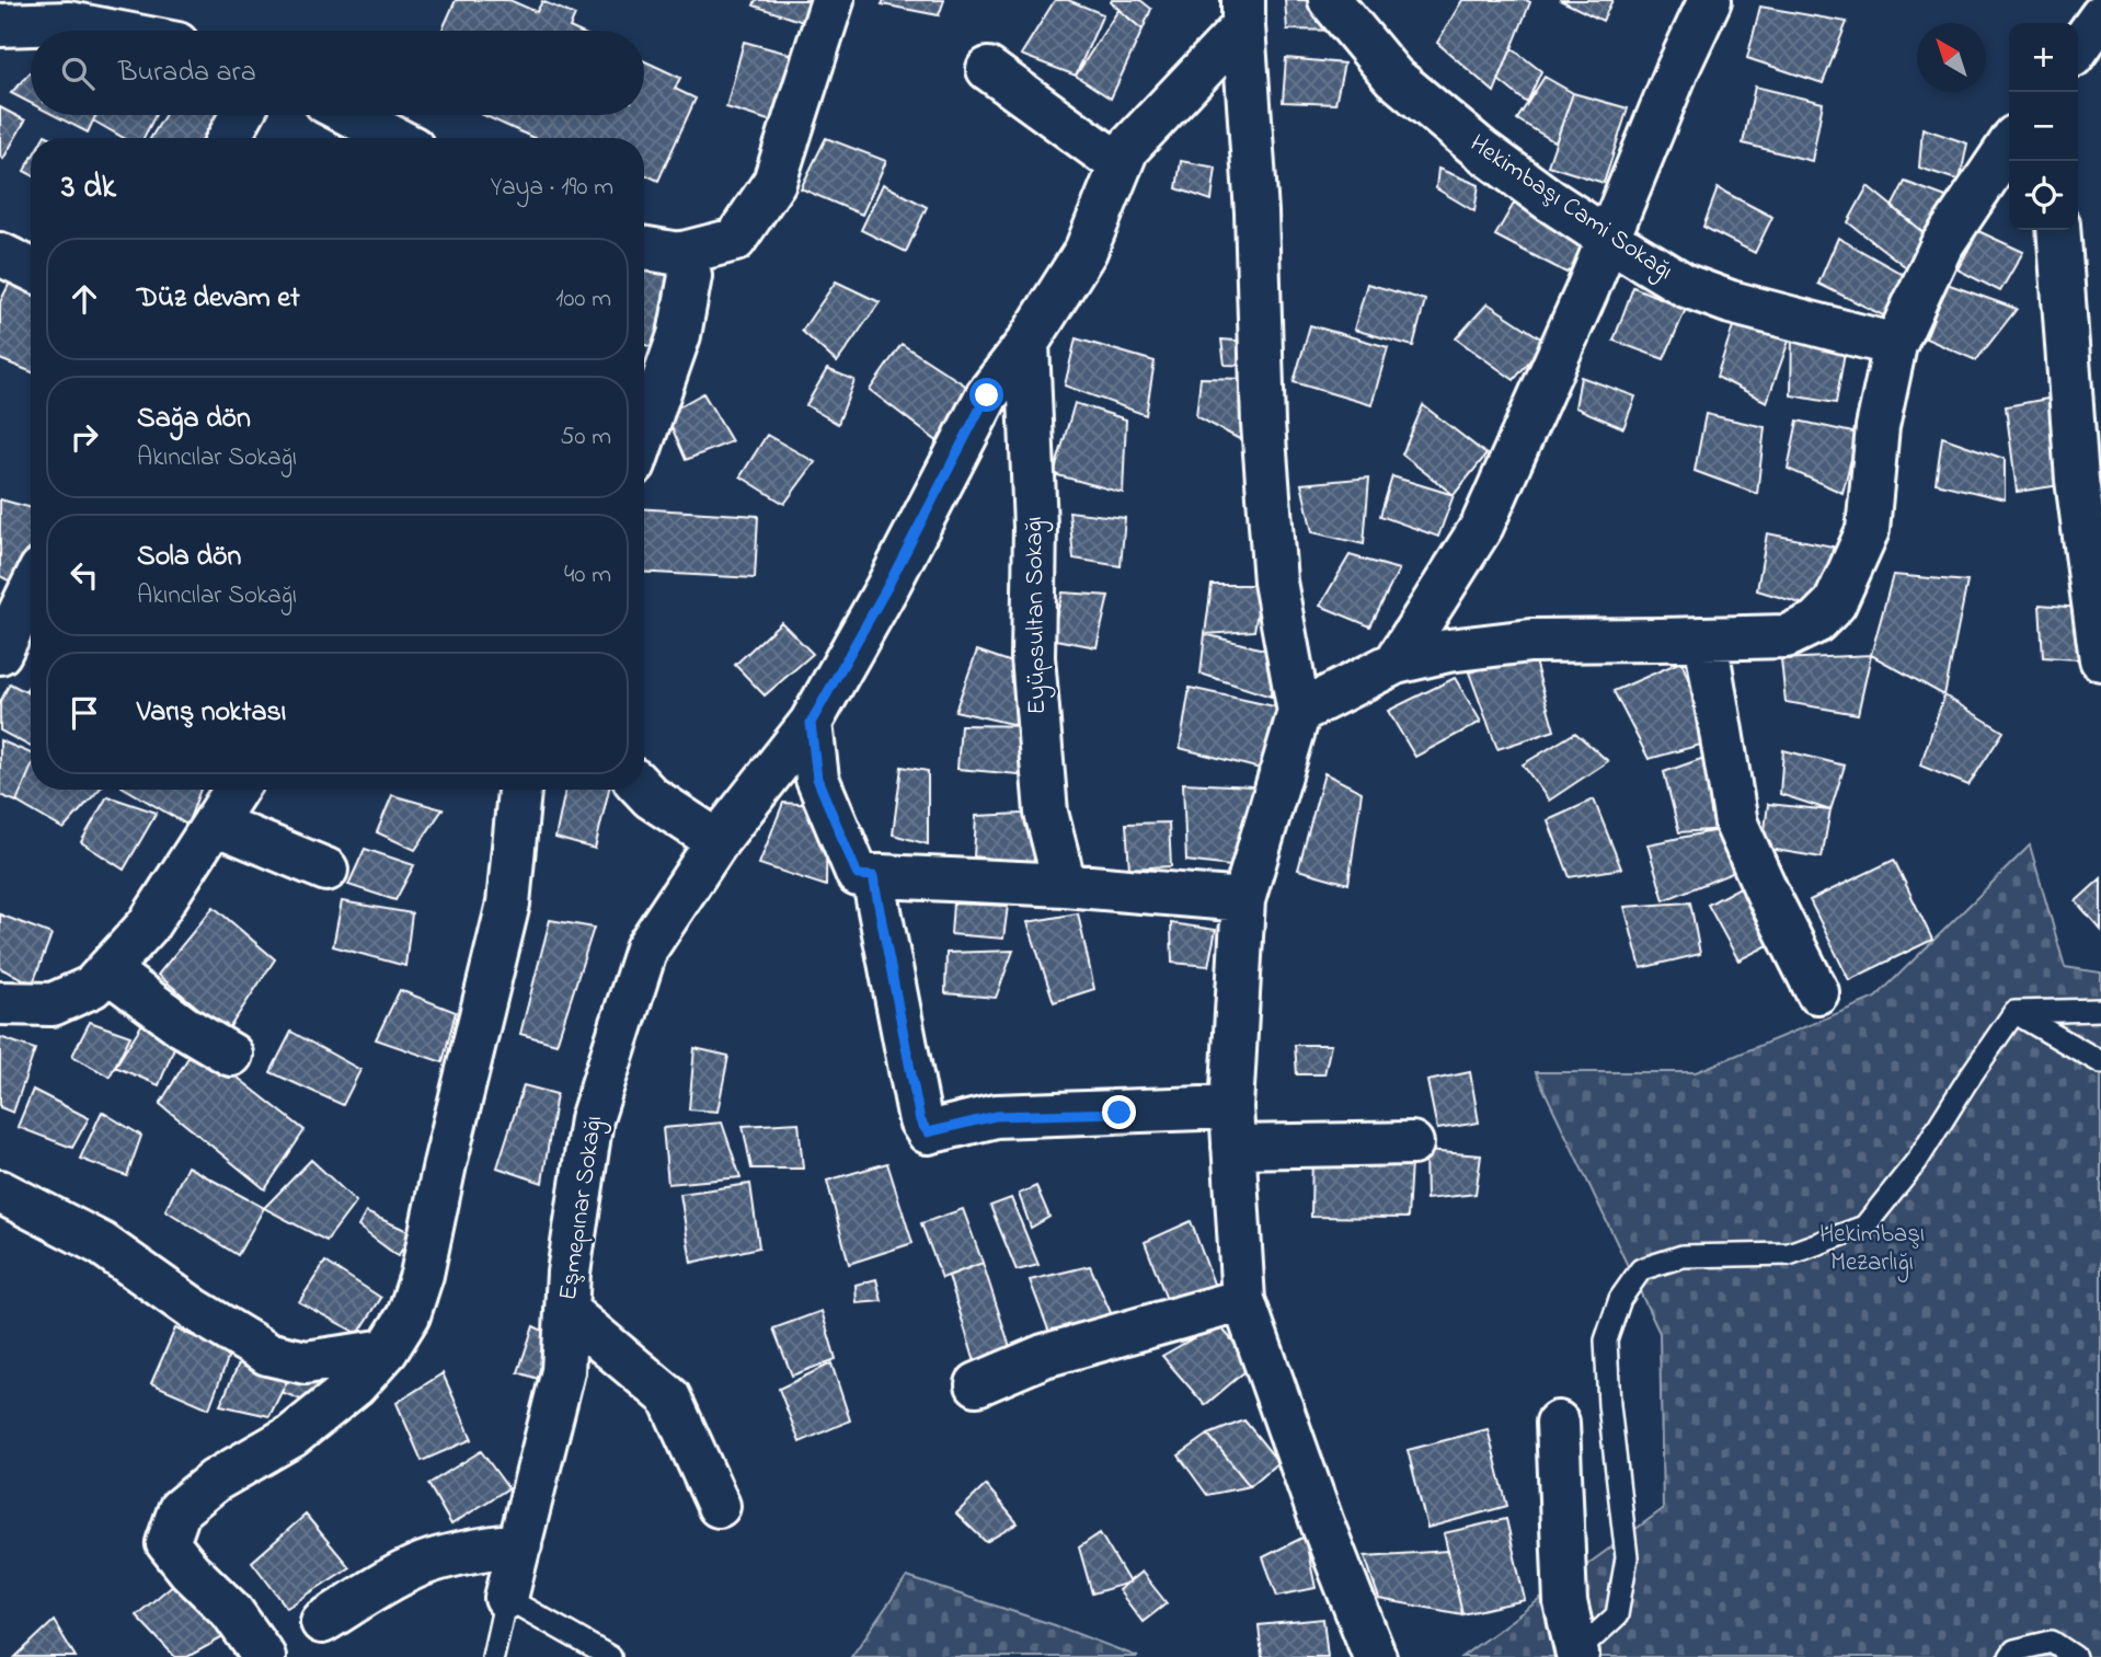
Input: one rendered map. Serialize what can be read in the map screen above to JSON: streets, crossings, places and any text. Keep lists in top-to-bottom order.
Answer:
{
  "streets": {
    "street": ["Hekimbaşı Cami Sokağı", "Eyüpsultan Sokağı", "Eşmepınar Sokağı"]
  },
  "crossings": [
    ["Eyüpsultan Sokağı", "Eşmepınar Sokağı"]
  ],
  "parks": ["Hekimbaşı Mezarlığı"],
  "north": "top left",
  "page": {
    "map_buttons": ["+", "−"],
    "search": "Burada ara",
    "heading": ["3 dk", "Yaya · 190 m"],
    "list": [
      ["Düz devam et", "100 m"],
      ["Sağa dön", "Akıncılar Sokağı", "50 m"],
      ["Sola dön", "Akıncılar Sokağı", "40 m"],
      "Varış noktası"
    ]
  }
}
